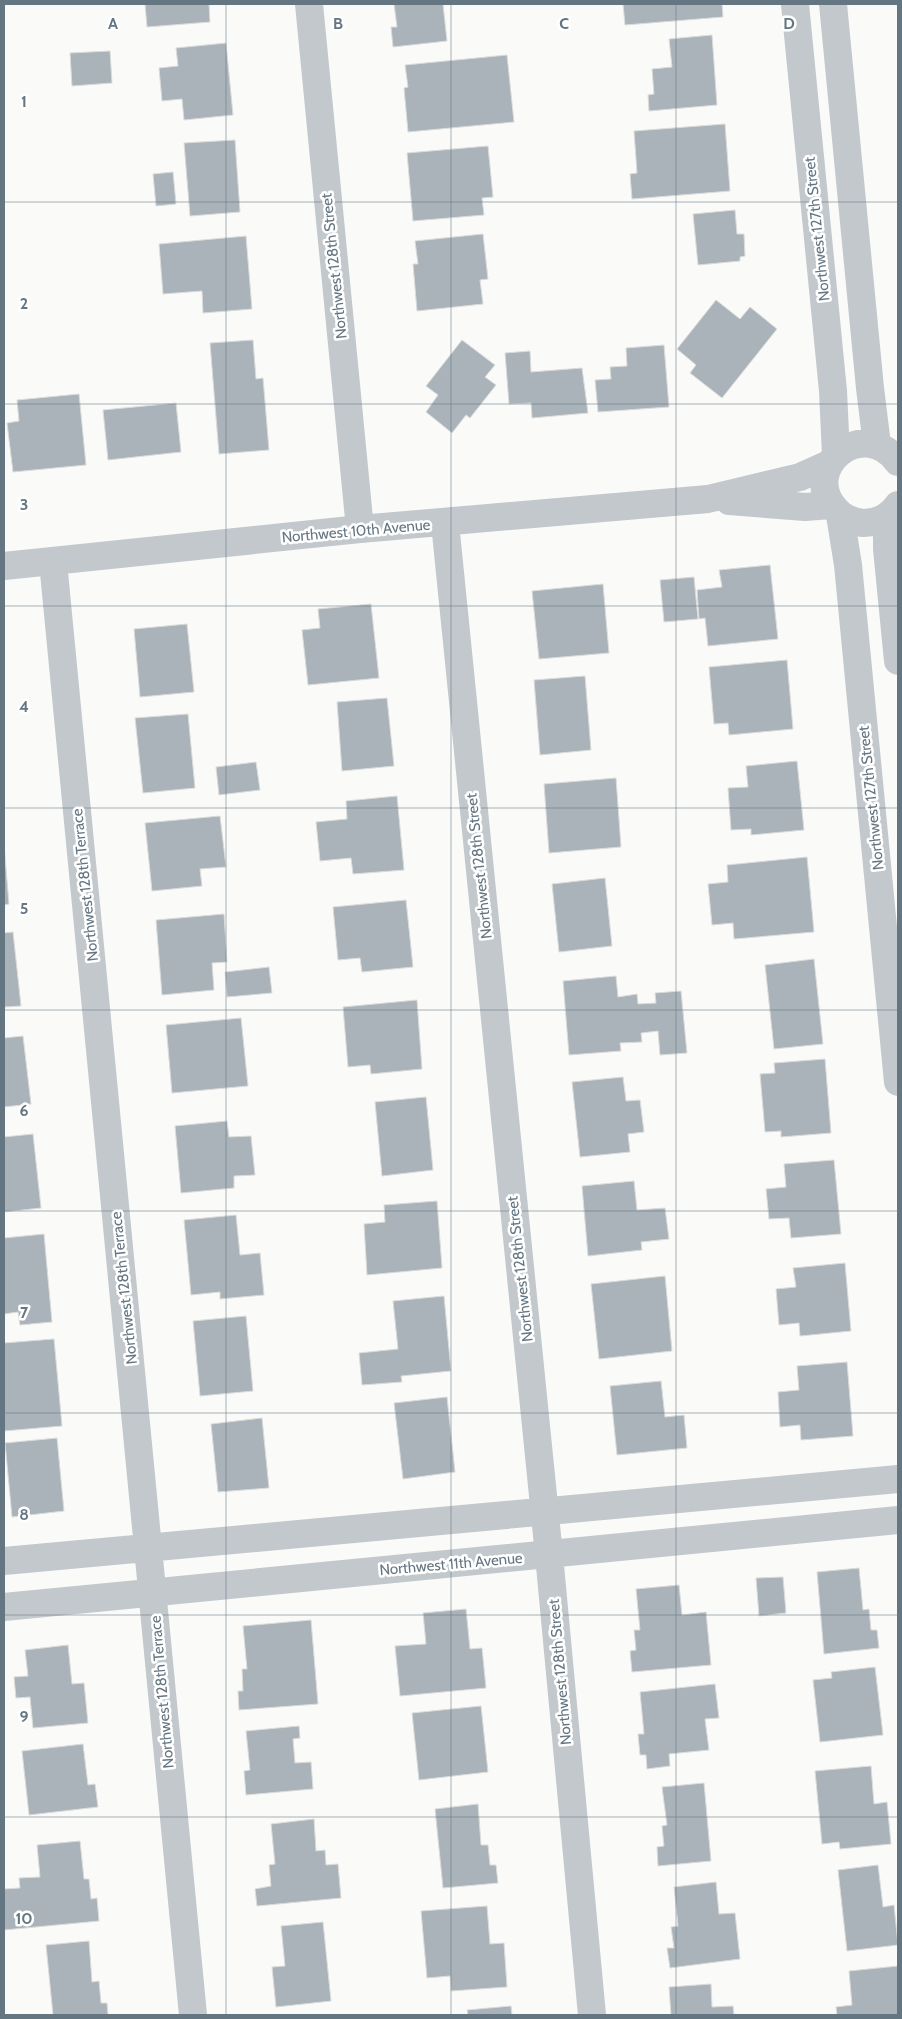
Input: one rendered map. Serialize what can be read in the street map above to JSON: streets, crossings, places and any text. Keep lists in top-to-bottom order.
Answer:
{
  "streets": {
    "street": [
      "Northwest 127th Street",
      "Northwest 128th Street",
      "Northwest 10th Avenue",
      "Northwest 128th Terrace",
      "Northwest 11th Avenue"
    ]
  },
  "crossings": [
    ["Northwest 127th Street", "Northwest 10th Avenue"],
    ["Northwest 128th Street", "Northwest 10th Avenue"],
    ["Northwest 128th Street", "Northwest 11th Avenue"],
    ["Northwest 10th Avenue", "Northwest 128th Terrace"],
    ["Northwest 128th Terrace", "Northwest 11th Avenue"]
  ],
  "grid": {
    "columns": [
      "A",
      "B",
      "C",
      "D"
    ],
    "rows": [
      "1",
      "2",
      "3",
      "4",
      "5",
      "6",
      "7",
      "8",
      "9",
      "10"
    ]
  }
}
